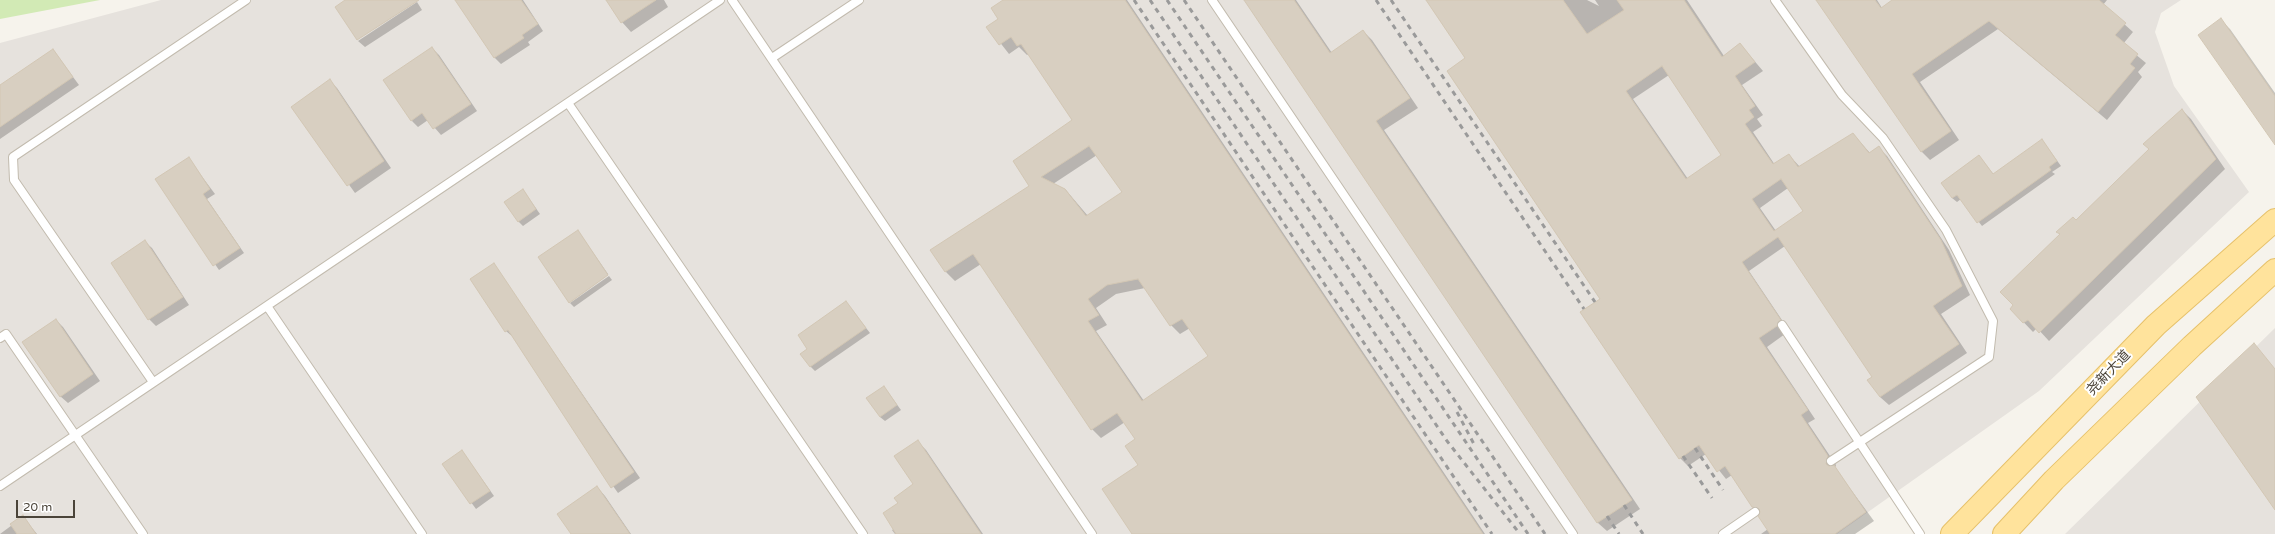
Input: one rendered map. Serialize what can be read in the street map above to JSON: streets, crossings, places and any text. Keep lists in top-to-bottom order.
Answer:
{
  "streets": {
    "main road": ["尧新大道"]
  },
  "scale_bar": "20 m"
}
